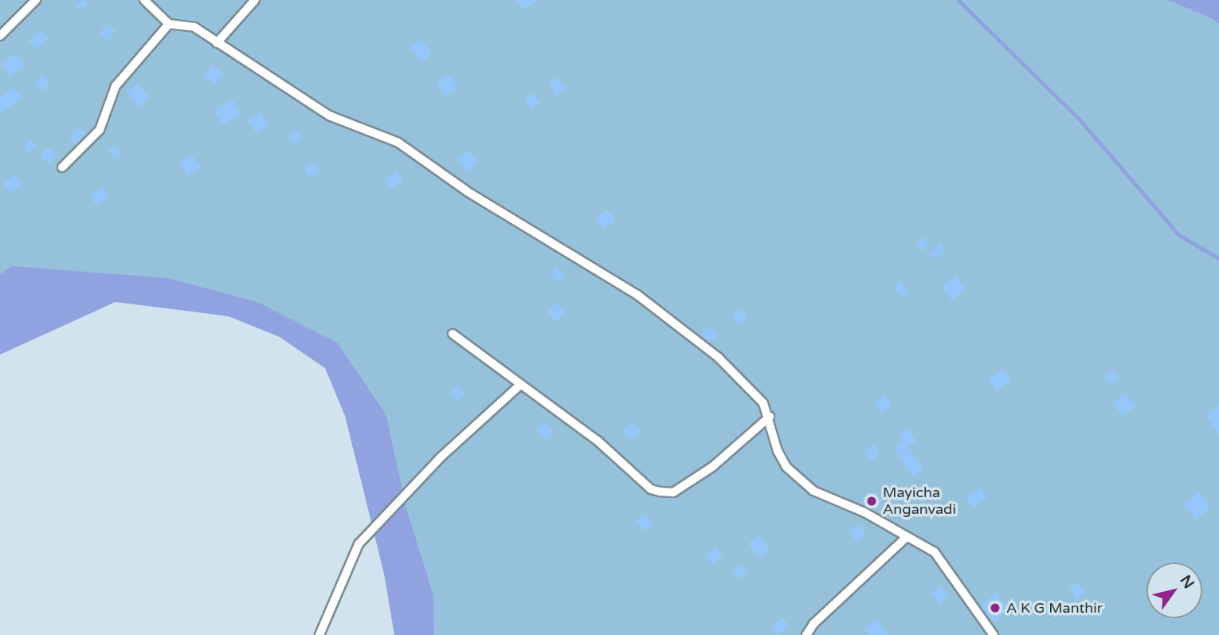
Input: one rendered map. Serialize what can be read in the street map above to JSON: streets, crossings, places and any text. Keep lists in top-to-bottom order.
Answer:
{
  "places": ["Mayicha Anganvadi", "A K G Manthir"],
  "north": "top right"
}
